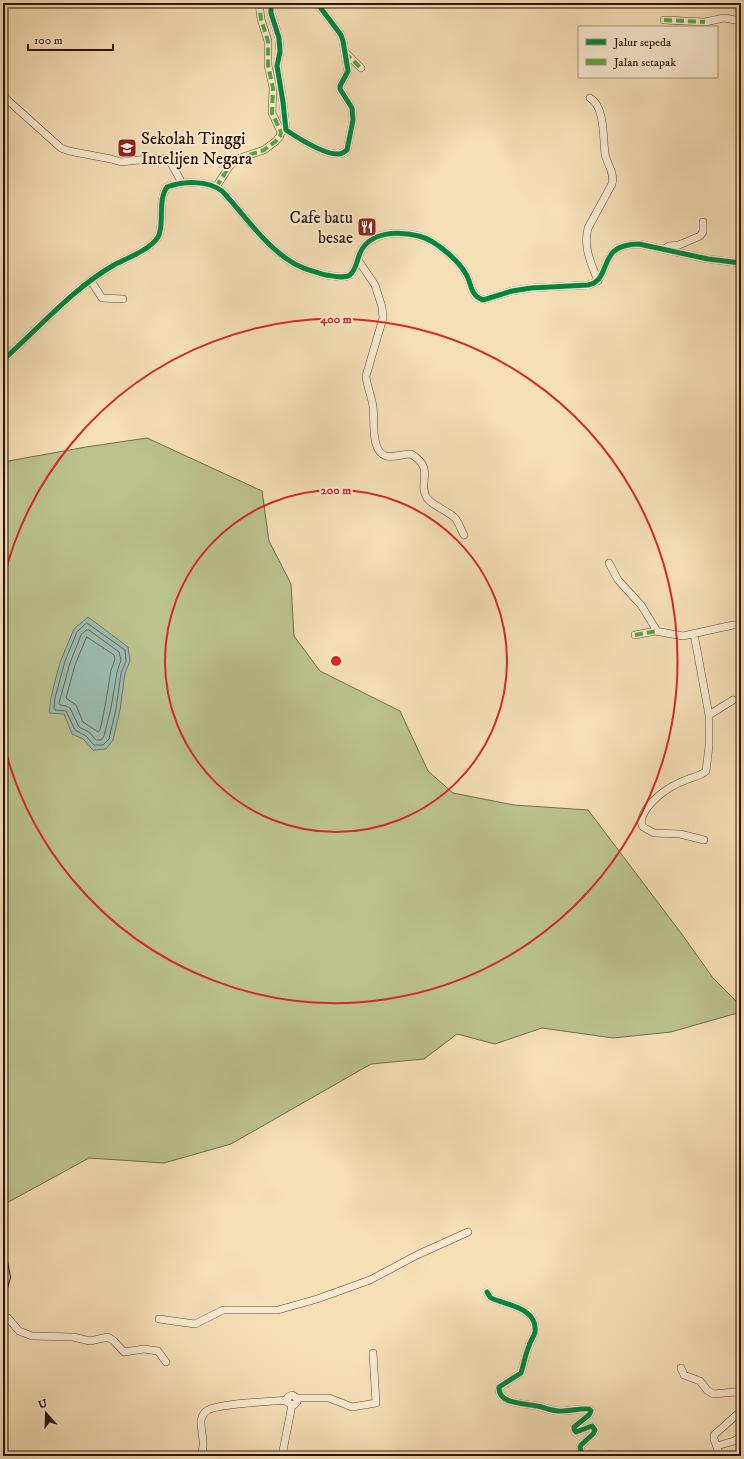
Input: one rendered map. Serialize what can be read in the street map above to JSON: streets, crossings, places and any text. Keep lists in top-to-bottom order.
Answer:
{
  "places": {
    "school or university": ["Sekolah Tinggi Intelijen Negara"],
    "restaurant": ["Cafe batu besae"]
  },
  "legend": ["Jalur sepeda", "Jalan setapak"],
  "scale_bar": "100 m",
  "north": "top",
  "rings": ["400 m", "200 m"]
}
